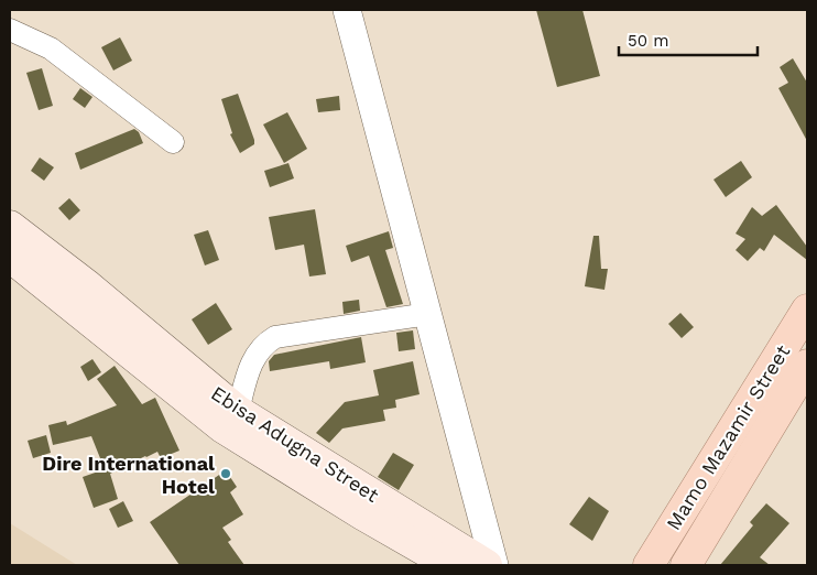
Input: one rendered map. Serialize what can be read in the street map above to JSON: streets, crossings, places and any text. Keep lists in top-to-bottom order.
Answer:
{
  "streets": {
    "main road": ["Mamo Mazamir Street", "Ebisa Adugna Street"]
  },
  "places": ["Dire International Hotel"],
  "scale_bar": "50 m"
}
